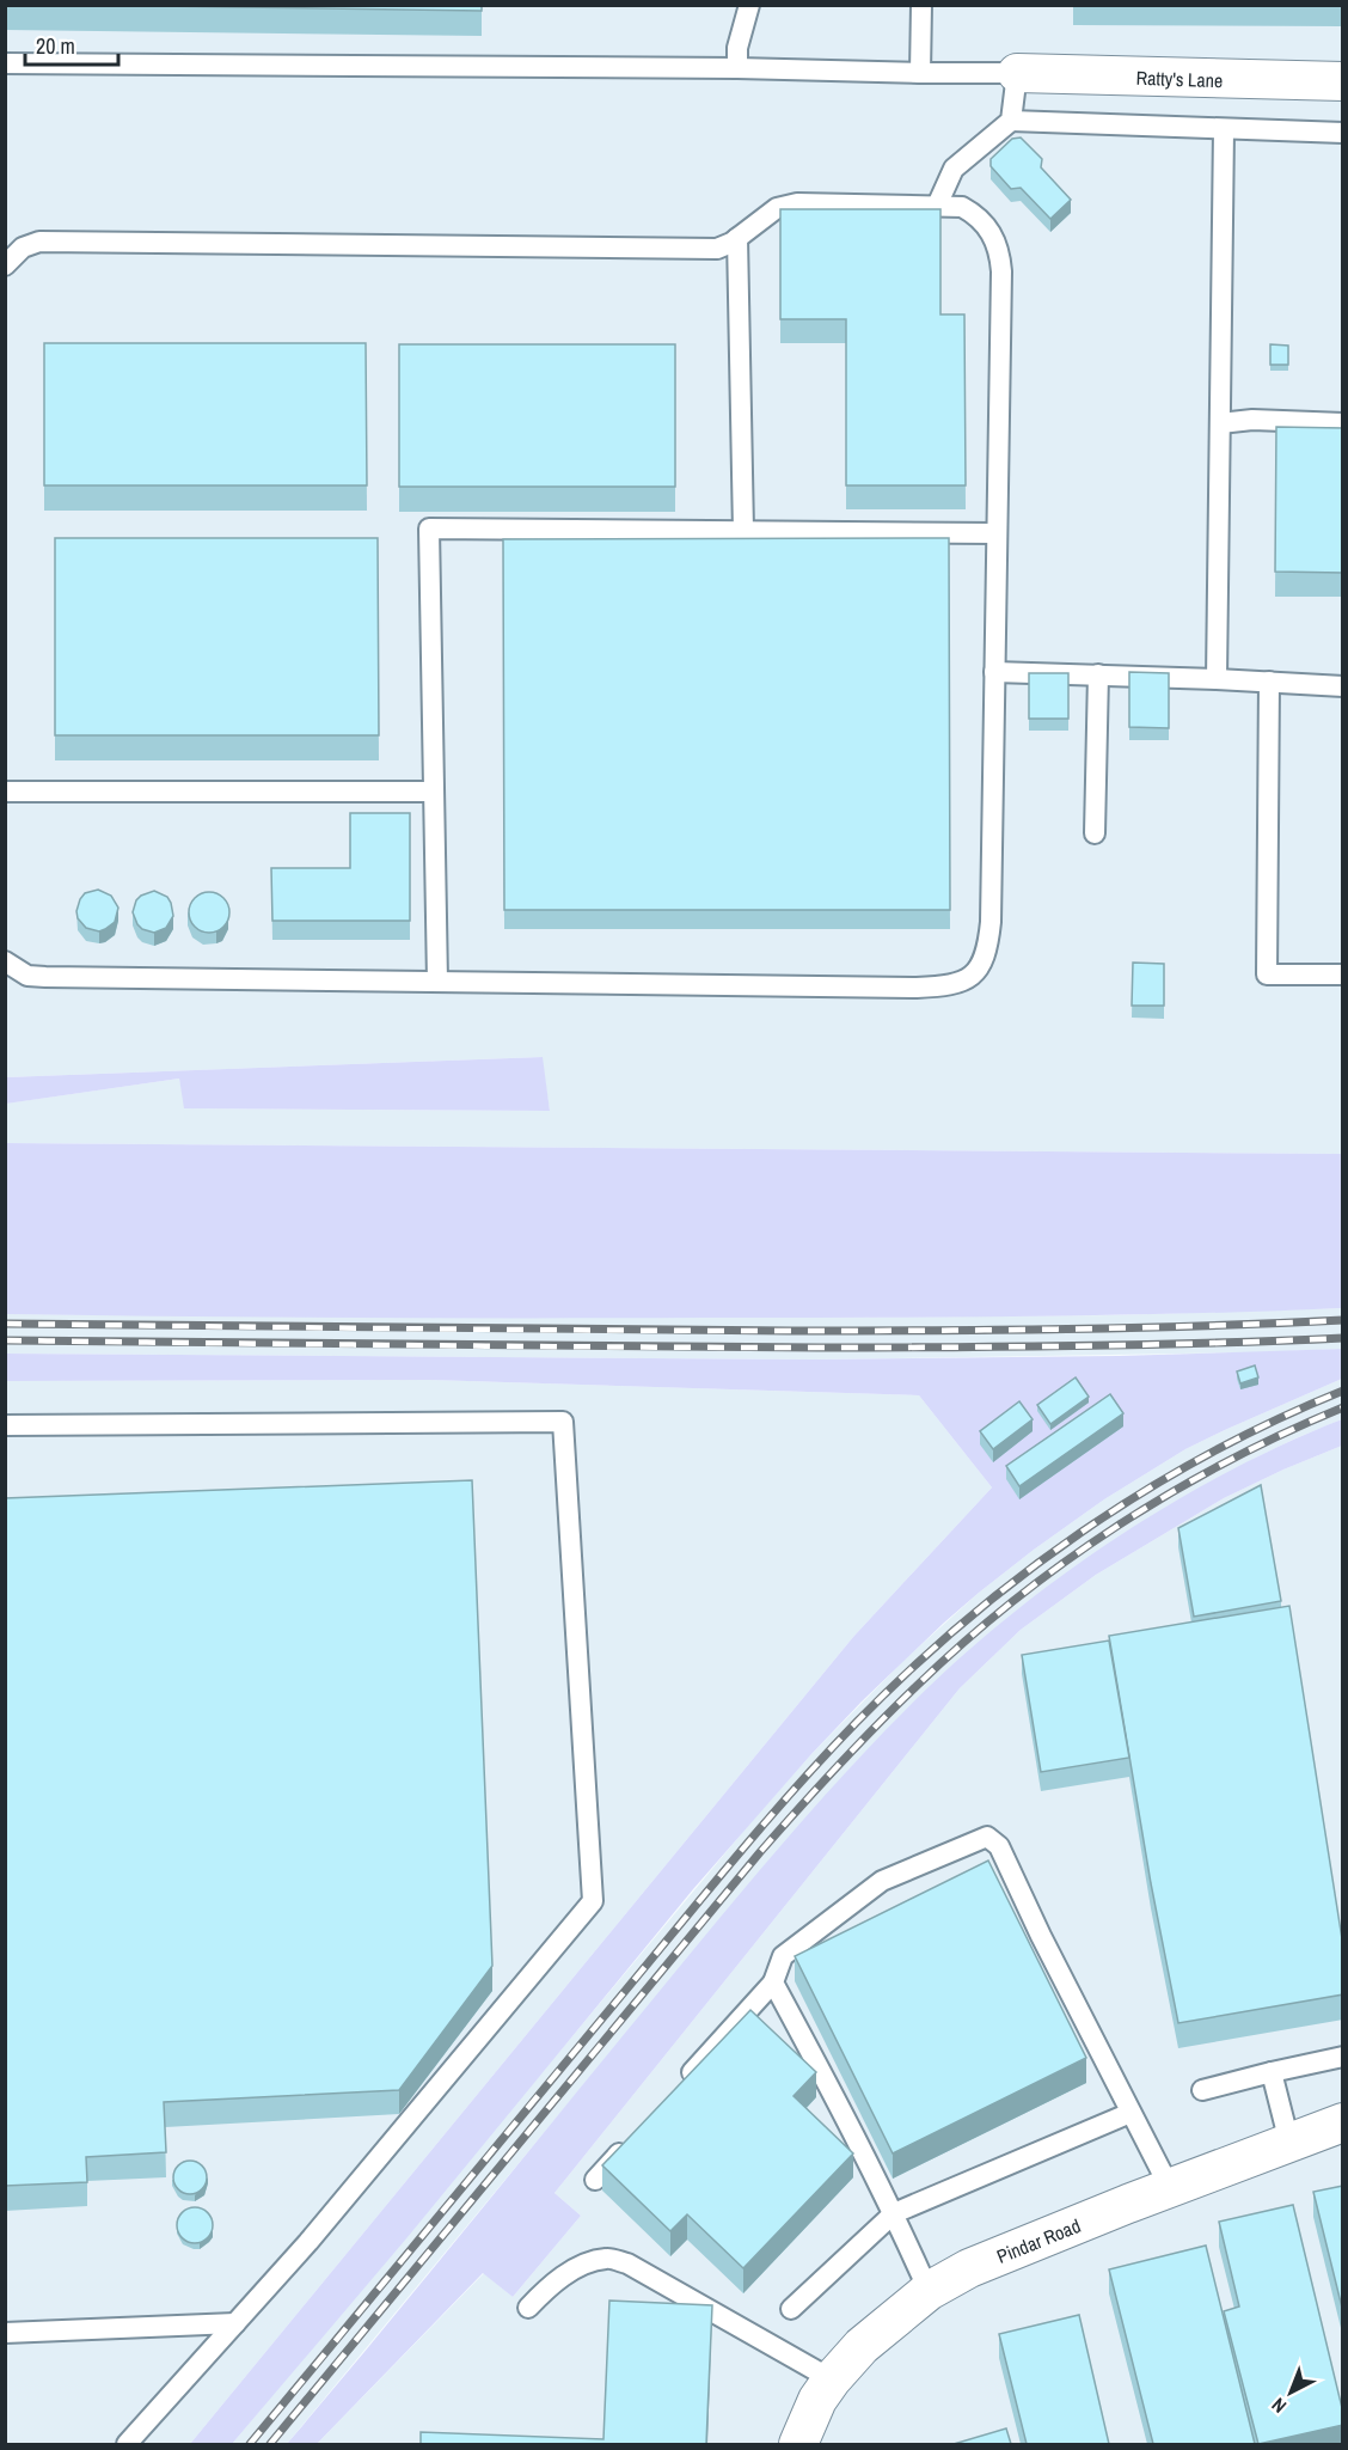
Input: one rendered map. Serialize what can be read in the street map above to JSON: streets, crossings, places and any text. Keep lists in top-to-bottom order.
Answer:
{
  "streets": {
    "street": ["Ratty's Lane", "Pindar Road"]
  },
  "scale_bar": "20 m",
  "north": "bottom left"
}
